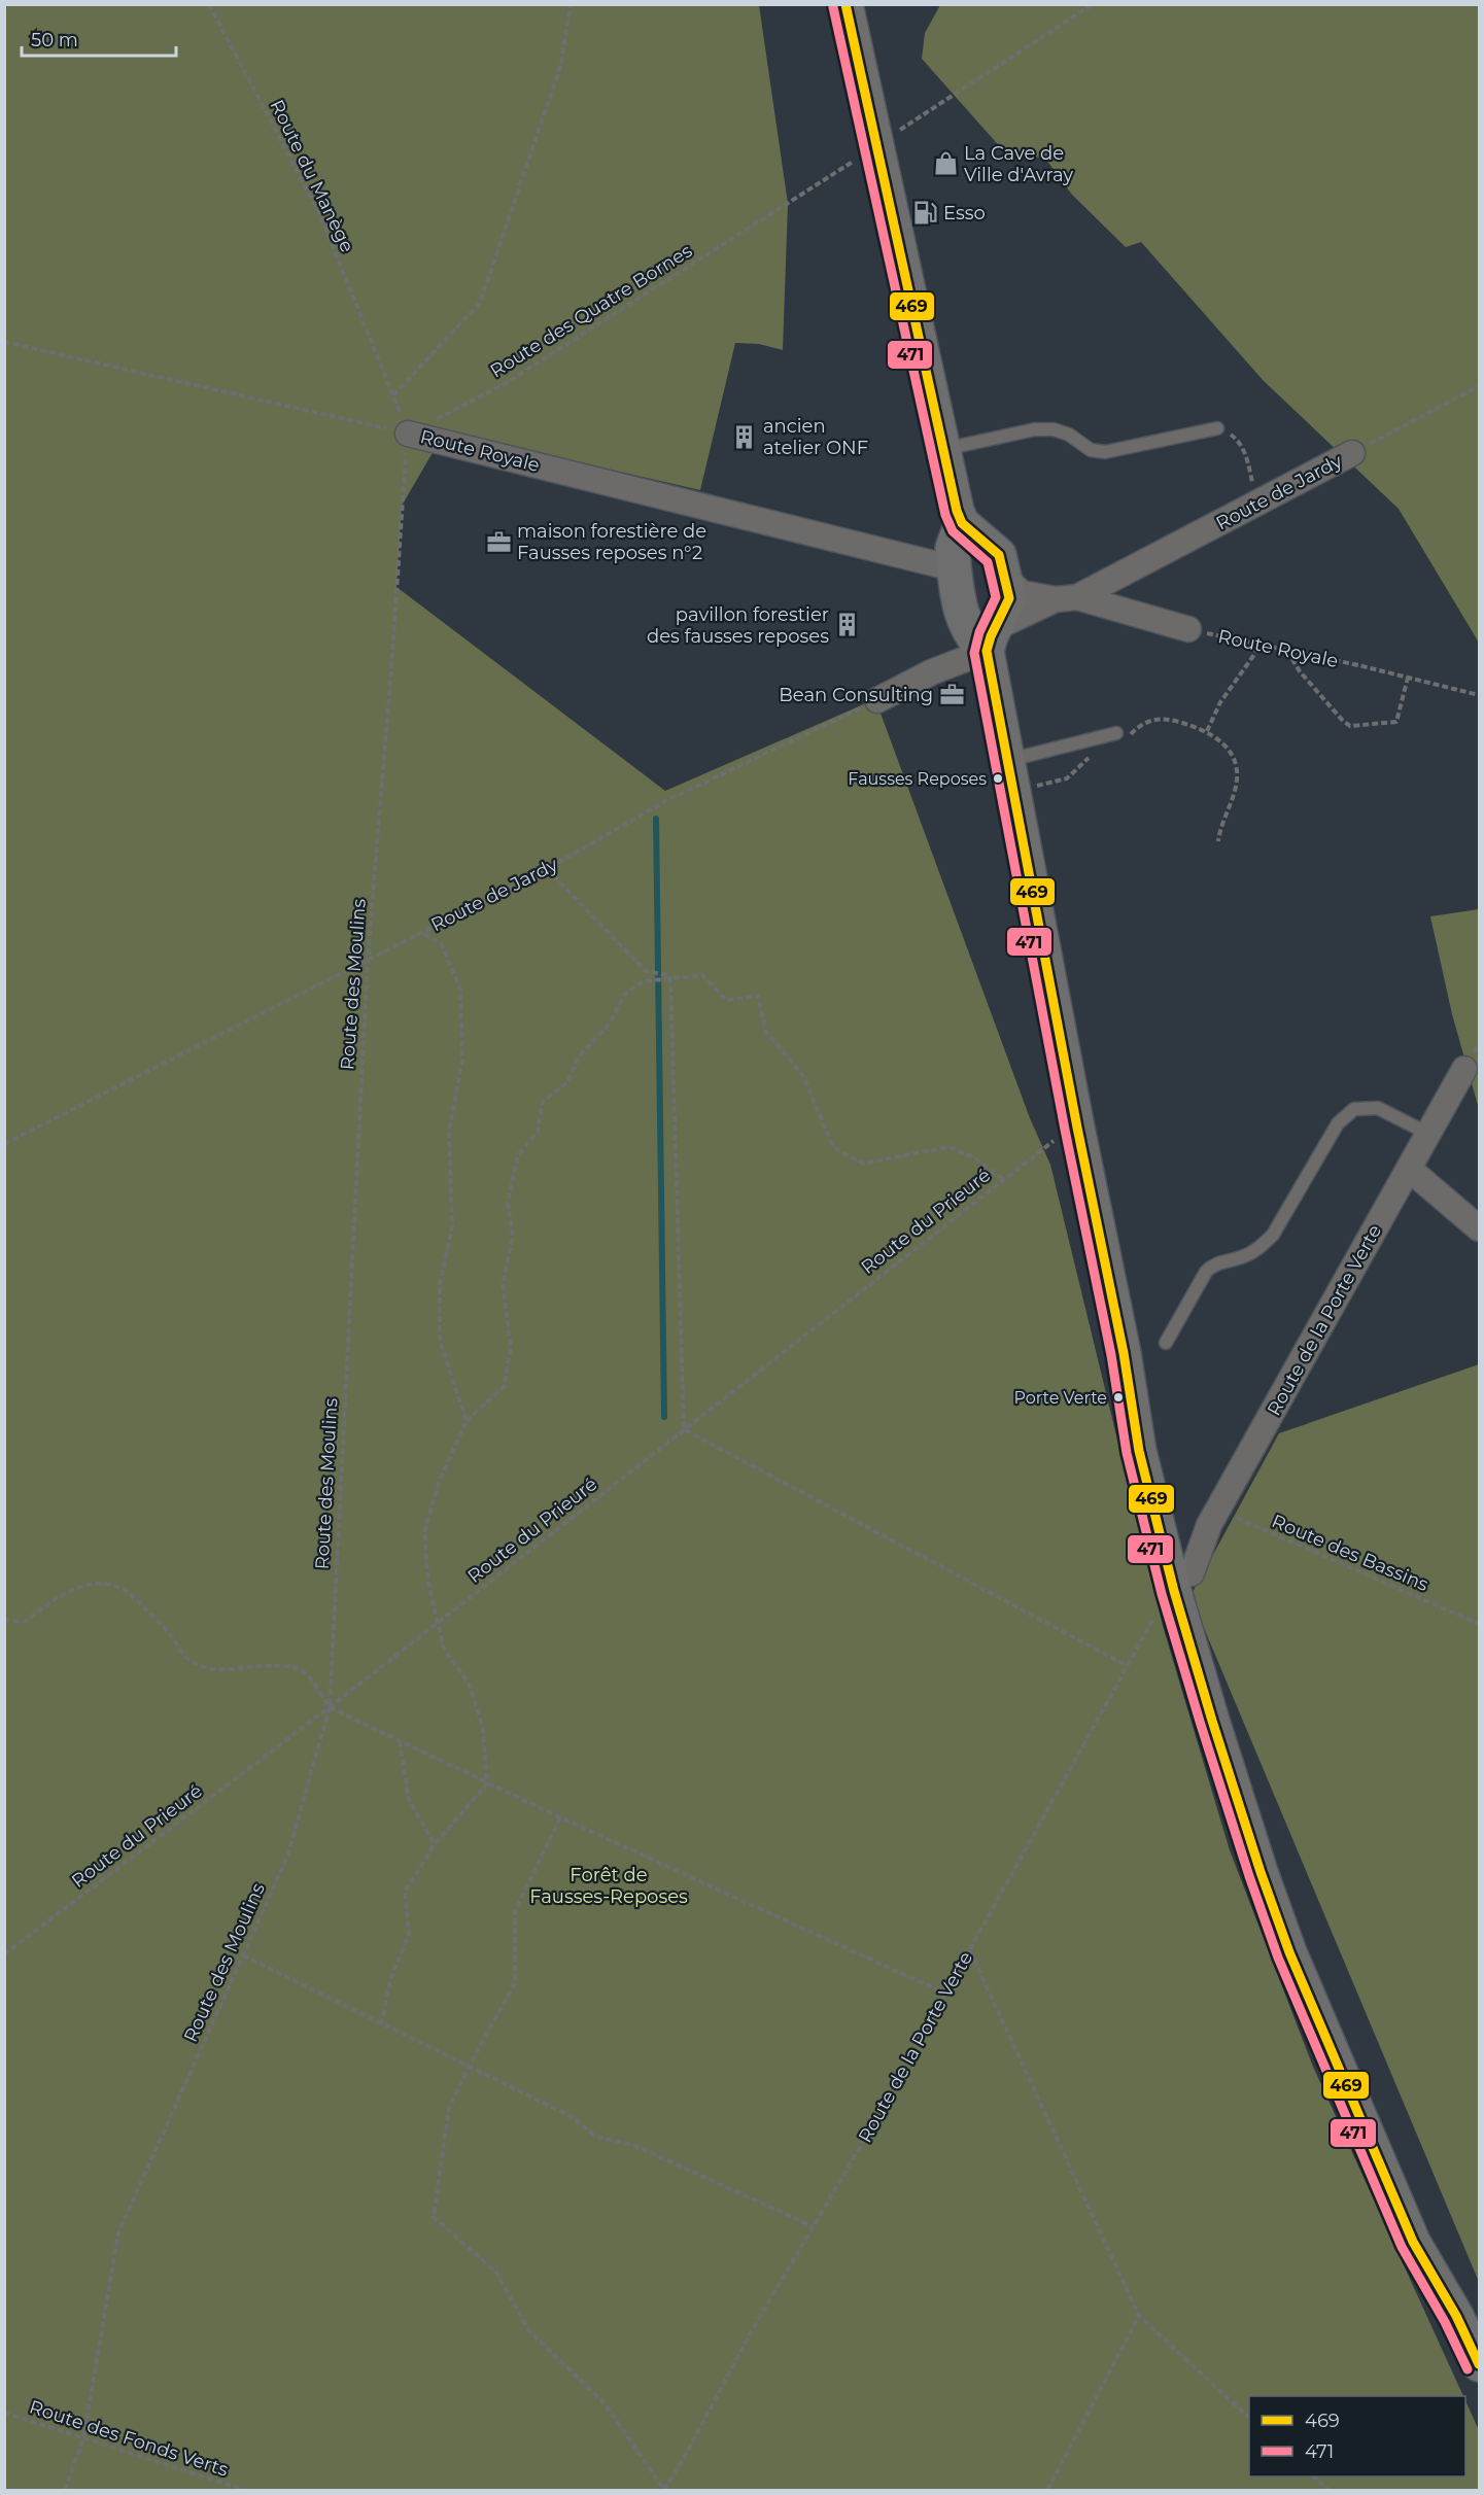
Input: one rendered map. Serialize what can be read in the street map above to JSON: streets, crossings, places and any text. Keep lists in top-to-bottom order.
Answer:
{
  "streets": {
    "street": ["Route Royale", "Route de Jardy", "Route de la Porte Verte"],
    "path": [
      "Route du Manège",
      "Route des Quatre Bornes",
      "Route des Moulins",
      "Route du Prieuré",
      "Route des Bassins",
      "Route des Fonds Verts"
    ]
  },
  "crossings": [
    ["Route du Manège", "Route des Quatre Bornes"],
    ["Route du Manège", "Route Royale"],
    ["Route du Manège", "Route des Moulins"],
    ["Route des Quatre Bornes", "Route Royale"],
    ["Route des Quatre Bornes", "Route des Moulins"],
    ["Route Royale", "Route des Moulins"],
    ["Route de Jardy", "Route des Moulins"],
    ["Route des Moulins", "Route du Prieuré"],
    ["Route des Moulins", "Route des Fonds Verts"],
    ["Route de la Porte Verte", "Route des Bassins"]
  ],
  "parks": ["Forêt de Fausses-Reposes"],
  "places": {
    "shop": ["La Cave de Ville d'Avray"],
    "fuel station": ["Esso"],
    "building": ["ancien atelier ONF", "pavillon forestier des fausses reposes"],
    "office": ["maison forestière de Fausses reposes n°2", "Bean Consulting"],
    "other": ["Fausses Reposes", "Porte Verte"]
  },
  "lines": ["transit line 469", "transit line 471"],
  "legend": ["469", "471"],
  "scale_bar": "50 m"
}
